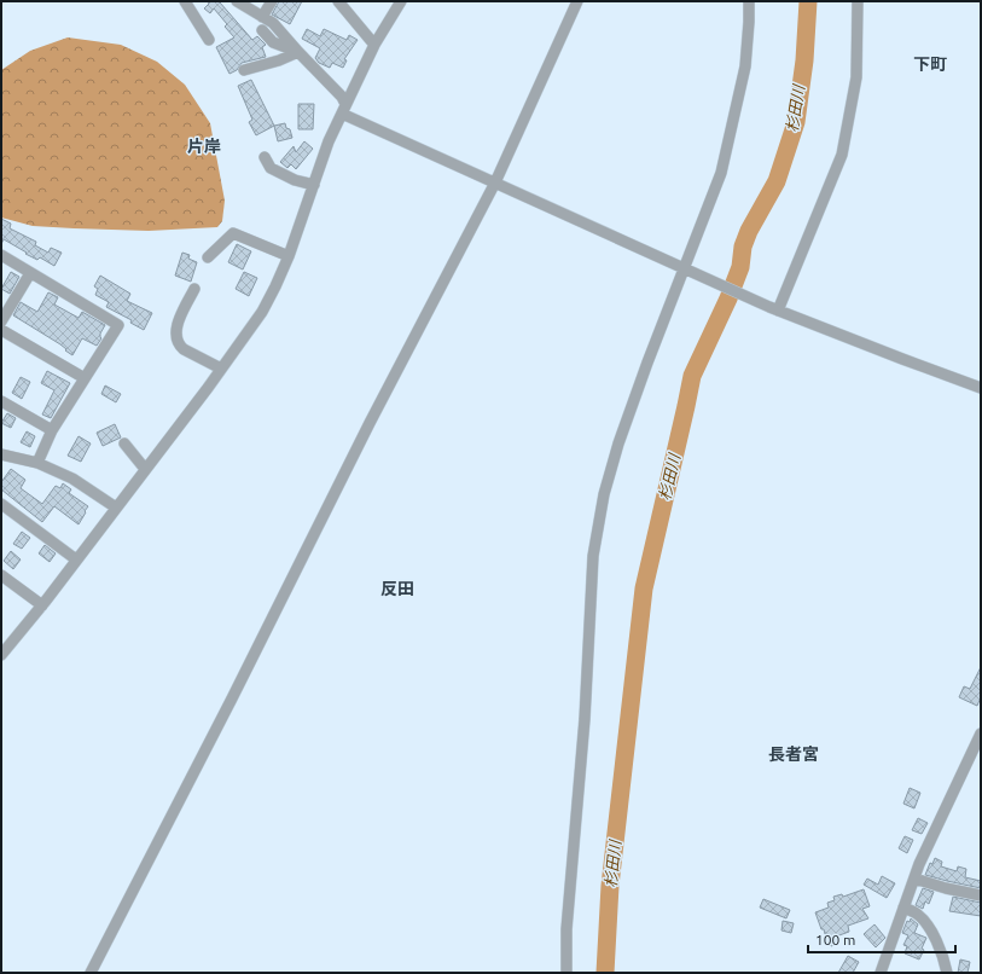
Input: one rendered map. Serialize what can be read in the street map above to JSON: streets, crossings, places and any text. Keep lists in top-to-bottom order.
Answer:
{
  "districts": [
    "下町",
    "片岸",
    "反田",
    "長者宮"
  ],
  "water": ["杉田川"],
  "scale_bar": "100 m"
}
